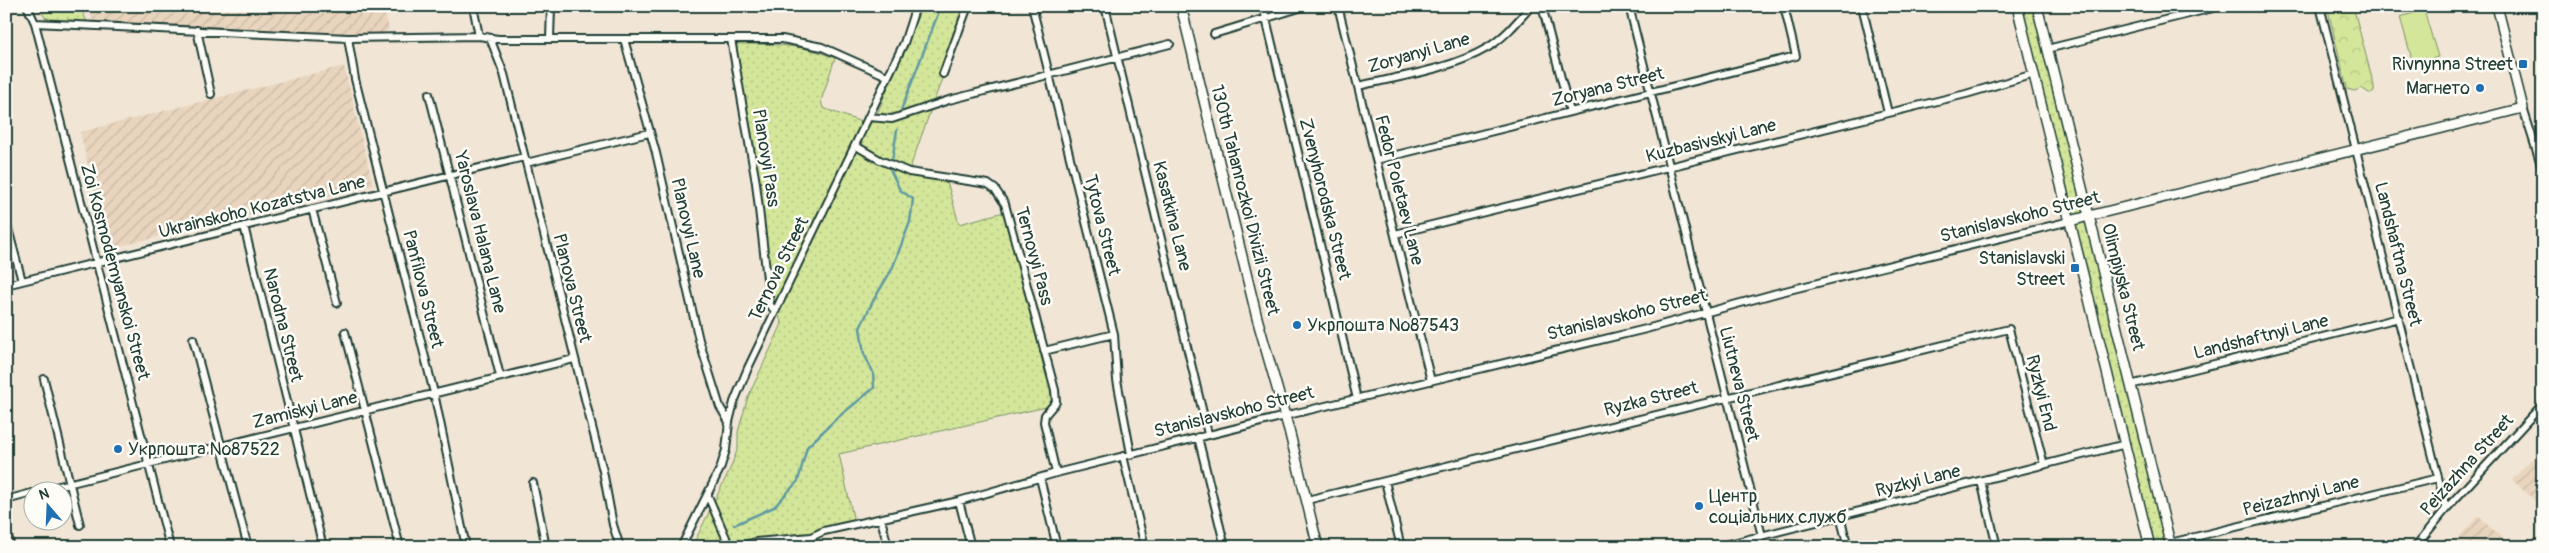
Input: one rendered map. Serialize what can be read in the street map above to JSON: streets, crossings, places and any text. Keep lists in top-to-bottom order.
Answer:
{
  "streets": {
    "street": [
      "Zoryanyi Lane",
      "Zoryana Street",
      "Kuzbasivskyi Lane",
      "Planovyi Pass",
      "Fedor Poletaev Lane",
      "Zvenyhorodska Street",
      "130th Tahanrozkoi Divizii Street",
      "Ukrainskoho Kozatstva Lane",
      "Kasatkina Lane",
      "Stanislavskoho Street",
      "Tytova Street",
      "Planovyi Lane",
      "Yaroslava Halana Lane",
      "Landshaftna Street",
      "Ternovyi Pass",
      "Ternova Street",
      "Zoi Kosmodemyanskoi Street",
      "Olimpiyska Street",
      "Planova Street",
      "Panfilova Street",
      "Narodna Street",
      "Landshaftnyi Lane",
      "Liutneva Street",
      "Ryzkyi End",
      "Ryzka Street",
      "Zamiskyi Lane",
      "Peizazhna Street",
      "Ryzkyi Lane",
      "Peizazhnyi Lane"
    ]
  },
  "crossings": [
    ["Zoryanyi Lane", "Fedor Poletaev Lane"],
    ["Zoryana Street", "Fedor Poletaev Lane"],
    ["Zoryana Street", "Liutneva Street"],
    ["Kuzbasivskyi Lane", "Fedor Poletaev Lane"],
    ["Kuzbasivskyi Lane", "Olimpiyska Street"],
    ["Kuzbasivskyi Lane", "Liutneva Street"],
    ["Planovyi Pass", "Ternova Street"],
    ["Fedor Poletaev Lane", "Stanislavskoho Street"],
    ["Zvenyhorodska Street", "Stanislavskoho Street"],
    ["130th Tahanrozkoi Divizii Street", "Stanislavskoho Street"],
    ["130th Tahanrozkoi Divizii Street", "Ryzka Street"],
    ["Ukrainskoho Kozatstva Lane", "Planovyi Lane"],
    ["Ukrainskoho Kozatstva Lane", "Yaroslava Halana Lane"],
    ["Ukrainskoho Kozatstva Lane", "Zoi Kosmodemyanskoi Street"],
    ["Ukrainskoho Kozatstva Lane", "Planova Street"],
    ["Ukrainskoho Kozatstva Lane", "Panfilova Street"],
    ["Ukrainskoho Kozatstva Lane", "Narodna Street"],
    ["Kasatkina Lane", "Stanislavskoho Street"],
    ["Stanislavskoho Street", "Tytova Street"],
    ["Stanislavskoho Street", "Landshaftna Street"],
    ["Stanislavskoho Street", "Ternovyi Pass"],
    ["Stanislavskoho Street", "Olimpiyska Street"],
    ["Stanislavskoho Street", "Liutneva Street"],
    ["Planovyi Lane", "Ternova Street"],
    ["Yaroslava Halana Lane", "Zamiskyi Lane"],
    ["Landshaftna Street", "Landshaftnyi Lane"],
    ["Landshaftna Street", "Peizazhna Street"],
    ["Landshaftna Street", "Peizazhnyi Lane"],
    ["Ternovyi Pass", "Ternova Street"],
    ["Zoi Kosmodemyanskoi Street", "Zamiskyi Lane"],
    ["Olimpiyska Street", "Landshaftnyi Lane"],
    ["Olimpiyska Street", "Ryzkyi Lane"],
    ["Olimpiyska Street", "Peizazhnyi Lane"],
    ["Planova Street", "Zamiskyi Lane"],
    ["Panfilova Street", "Zamiskyi Lane"],
    ["Narodna Street", "Zamiskyi Lane"],
    ["Liutneva Street", "Ryzka Street"],
    ["Liutneva Street", "Ryzkyi Lane"],
    ["Ryzkyi End", "Ryzka Street"],
    ["Ryzkyi End", "Ryzkyi Lane"]
  ],
  "places": {
    "transit": ["Rivnynna Street", "Stanislavski Street"],
    "other": [
      "Магнето",
      "Укрпошта №87543",
      "Укрпошта №87522",
      "Центр соціальних служб"
    ]
  },
  "north": "top"
}
